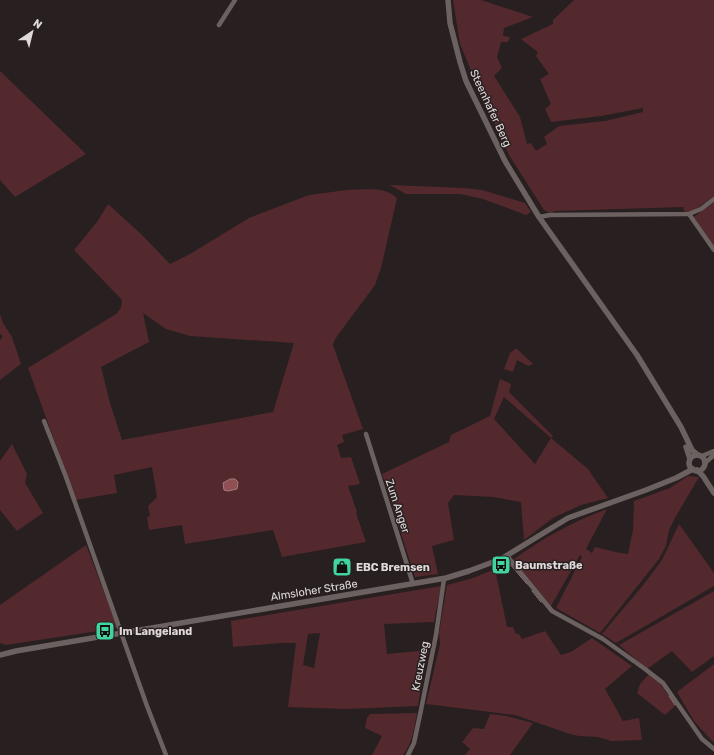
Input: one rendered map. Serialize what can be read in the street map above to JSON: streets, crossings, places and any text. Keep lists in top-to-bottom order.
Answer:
{
  "streets": {
    "street": [
      "Steenhafer Berg",
      "Zum Anger",
      "Almsloher Straße",
      "Kreuzweg"
    ]
  },
  "crossings": [
    ["Steenhafer Berg", "Almsloher Straße"],
    ["Zum Anger", "Almsloher Straße"],
    ["Almsloher Straße", "Kreuzweg"]
  ],
  "places": {
    "bus stop": ["Baumstraße", "Im Langeland"],
    "shop": ["EBC Bremsen"]
  },
  "north": "top right"
}
